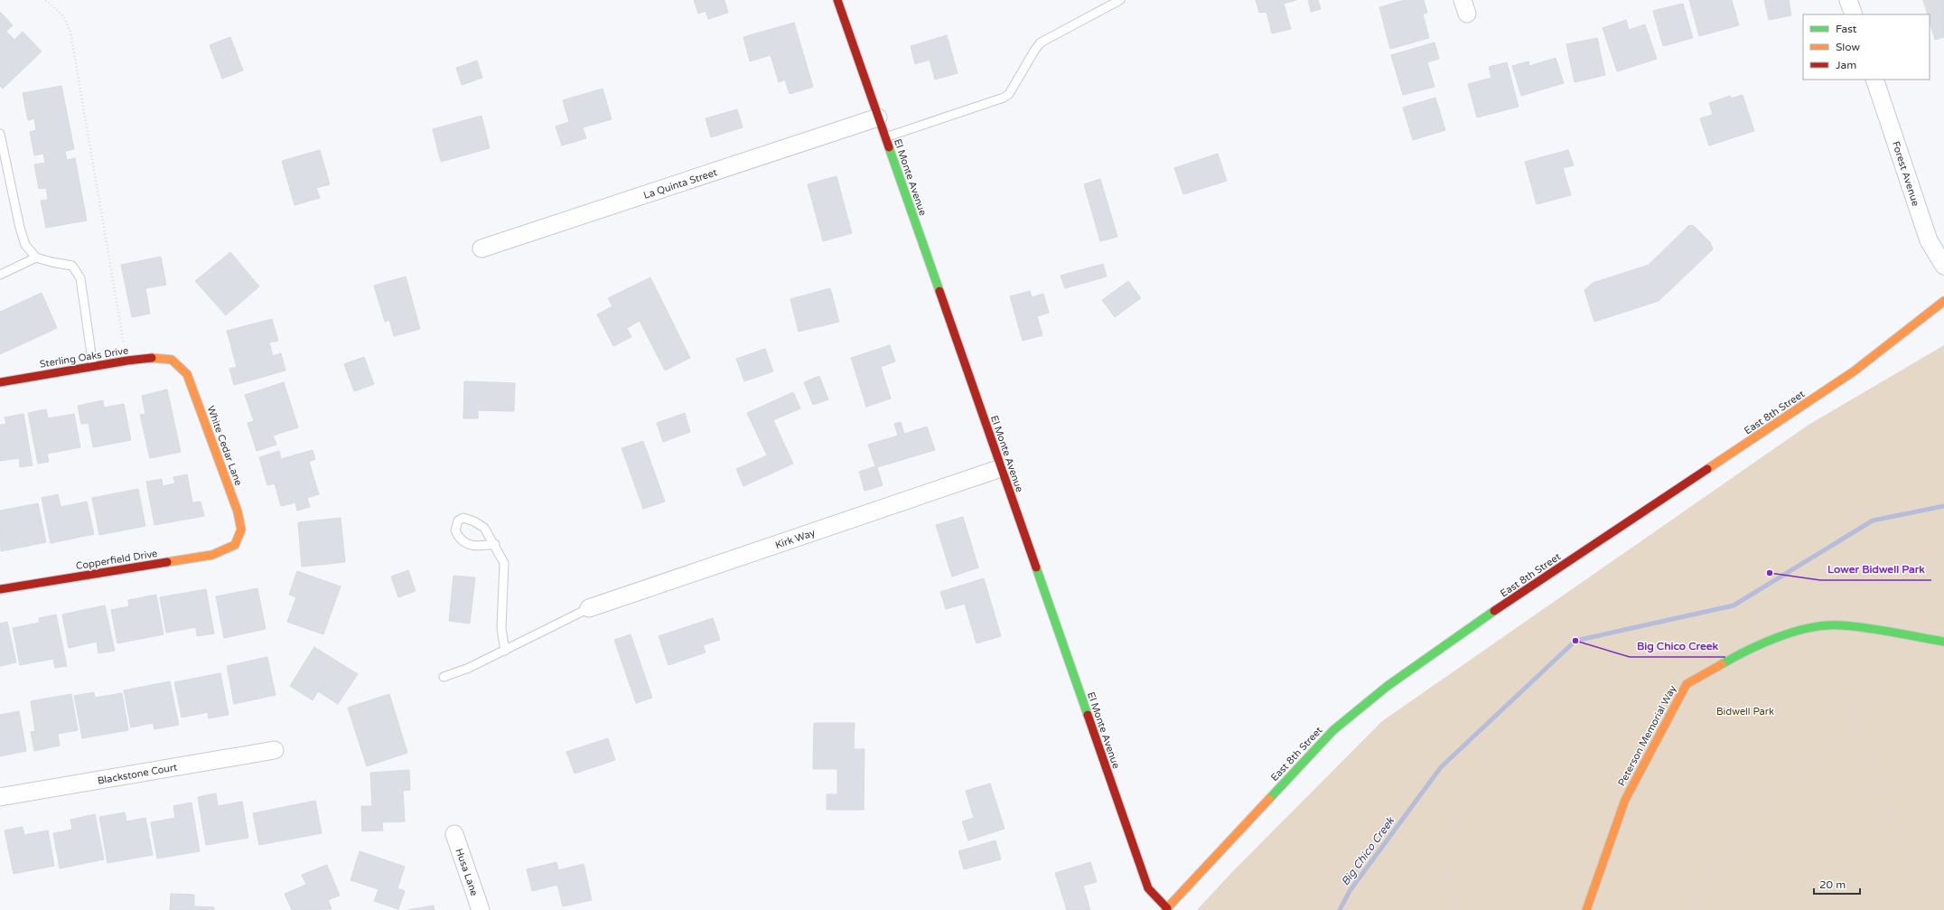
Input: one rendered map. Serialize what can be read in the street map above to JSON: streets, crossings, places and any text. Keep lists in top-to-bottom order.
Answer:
{
  "streets": {
    "street": [
      "Forest Avenue",
      "El Monte Avenue",
      "La Quinta Street",
      "Sterling Oaks Drive",
      "East 8th Street",
      "White Cedar Lane",
      "Kirk Way",
      "Copperfield Drive",
      "Peterson Memorial Way",
      "Blackstone Court",
      "Husa Lane"
    ]
  },
  "crossings": [
    ["El Monte Avenue", "La Quinta Street"],
    ["El Monte Avenue", "East 8th Street"],
    ["El Monte Avenue", "Kirk Way"],
    ["Sterling Oaks Drive", "White Cedar Lane"],
    ["White Cedar Lane", "Copperfield Drive"]
  ],
  "water": ["Big Chico Creek"],
  "parks": ["Bidwell Park"],
  "places": ["Lower Bidwell Park", "Big Chico Creek"],
  "legend": ["Fast", "Slow", "Jam"],
  "scale_bar": "20 m"
}
